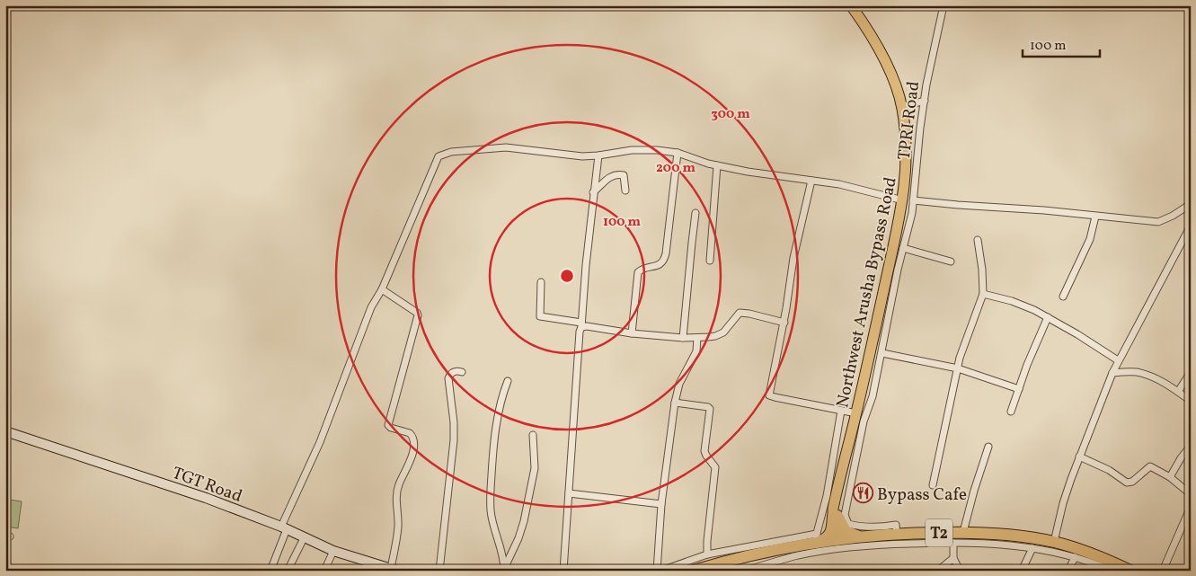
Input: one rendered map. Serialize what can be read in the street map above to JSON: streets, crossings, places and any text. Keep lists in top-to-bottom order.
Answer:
{
  "streets": {
    "highway": ["T2"],
    "main road": ["Northwest Arusha Bypass Road"],
    "street": ["TPRI Road", "TGT Road"]
  },
  "crossings": [
    ["TPRI Road", "Northwest Arusha Bypass Road"],
    ["TPRI Road", "T2"],
    ["Northwest Arusha Bypass Road", "T2"]
  ],
  "places": {
    "restaurant": ["Bypass Cafe"]
  },
  "scale_bar": "100 m",
  "rings": ["300 m", "200 m", "100 m"]
}
